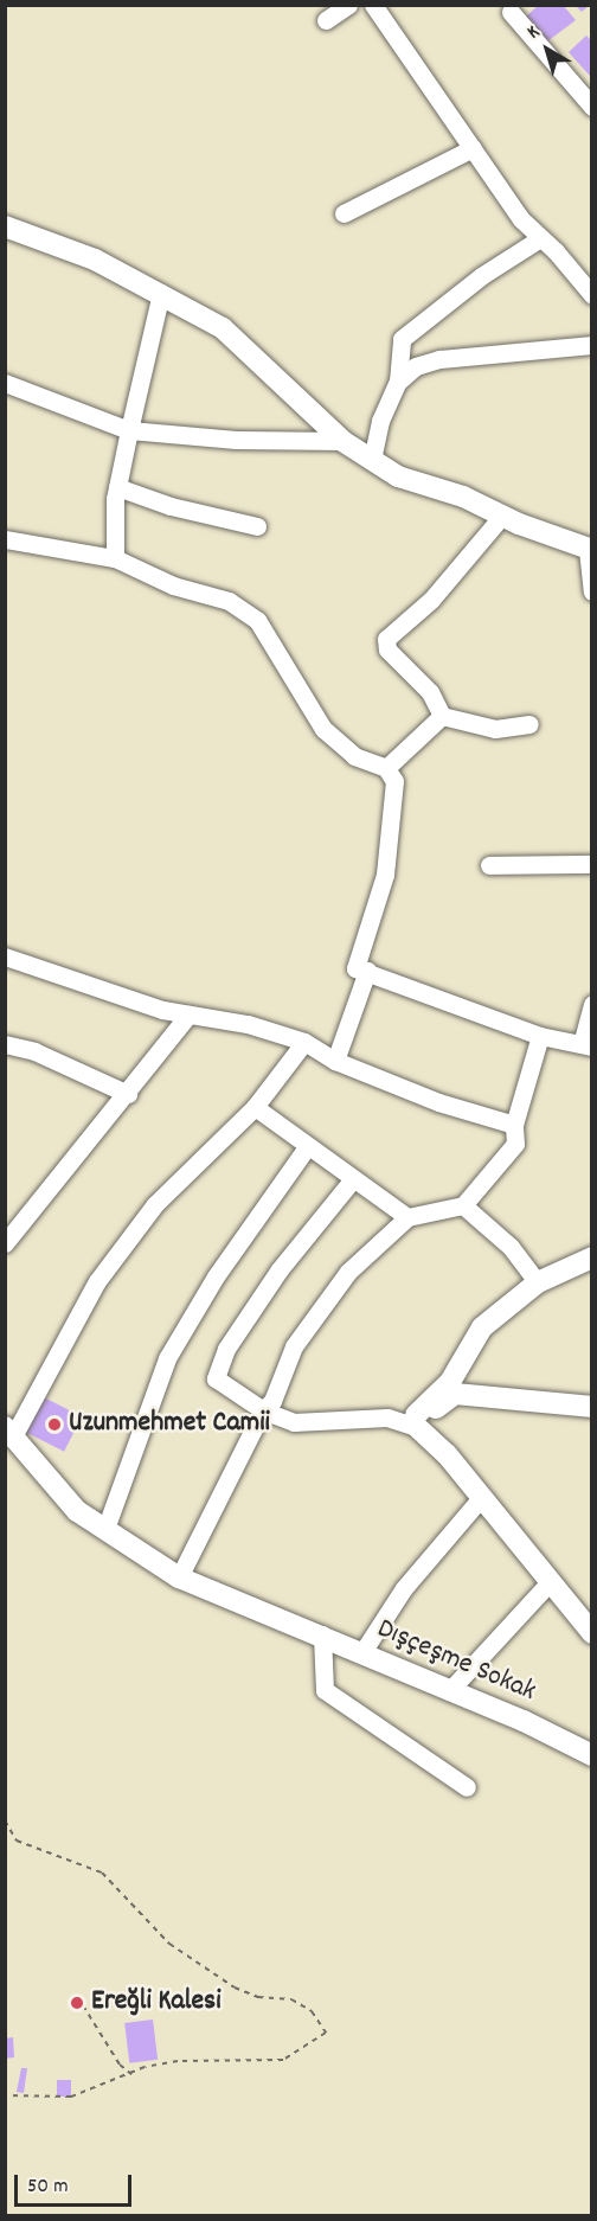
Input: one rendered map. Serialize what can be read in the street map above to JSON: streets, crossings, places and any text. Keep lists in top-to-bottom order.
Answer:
{
  "streets": {
    "street": ["Dışçeşme Sokak"]
  },
  "places": ["Uzunmehmet Camii", "Ereğli Kalesi"],
  "scale_bar": "50 m",
  "north": "top left"
}
